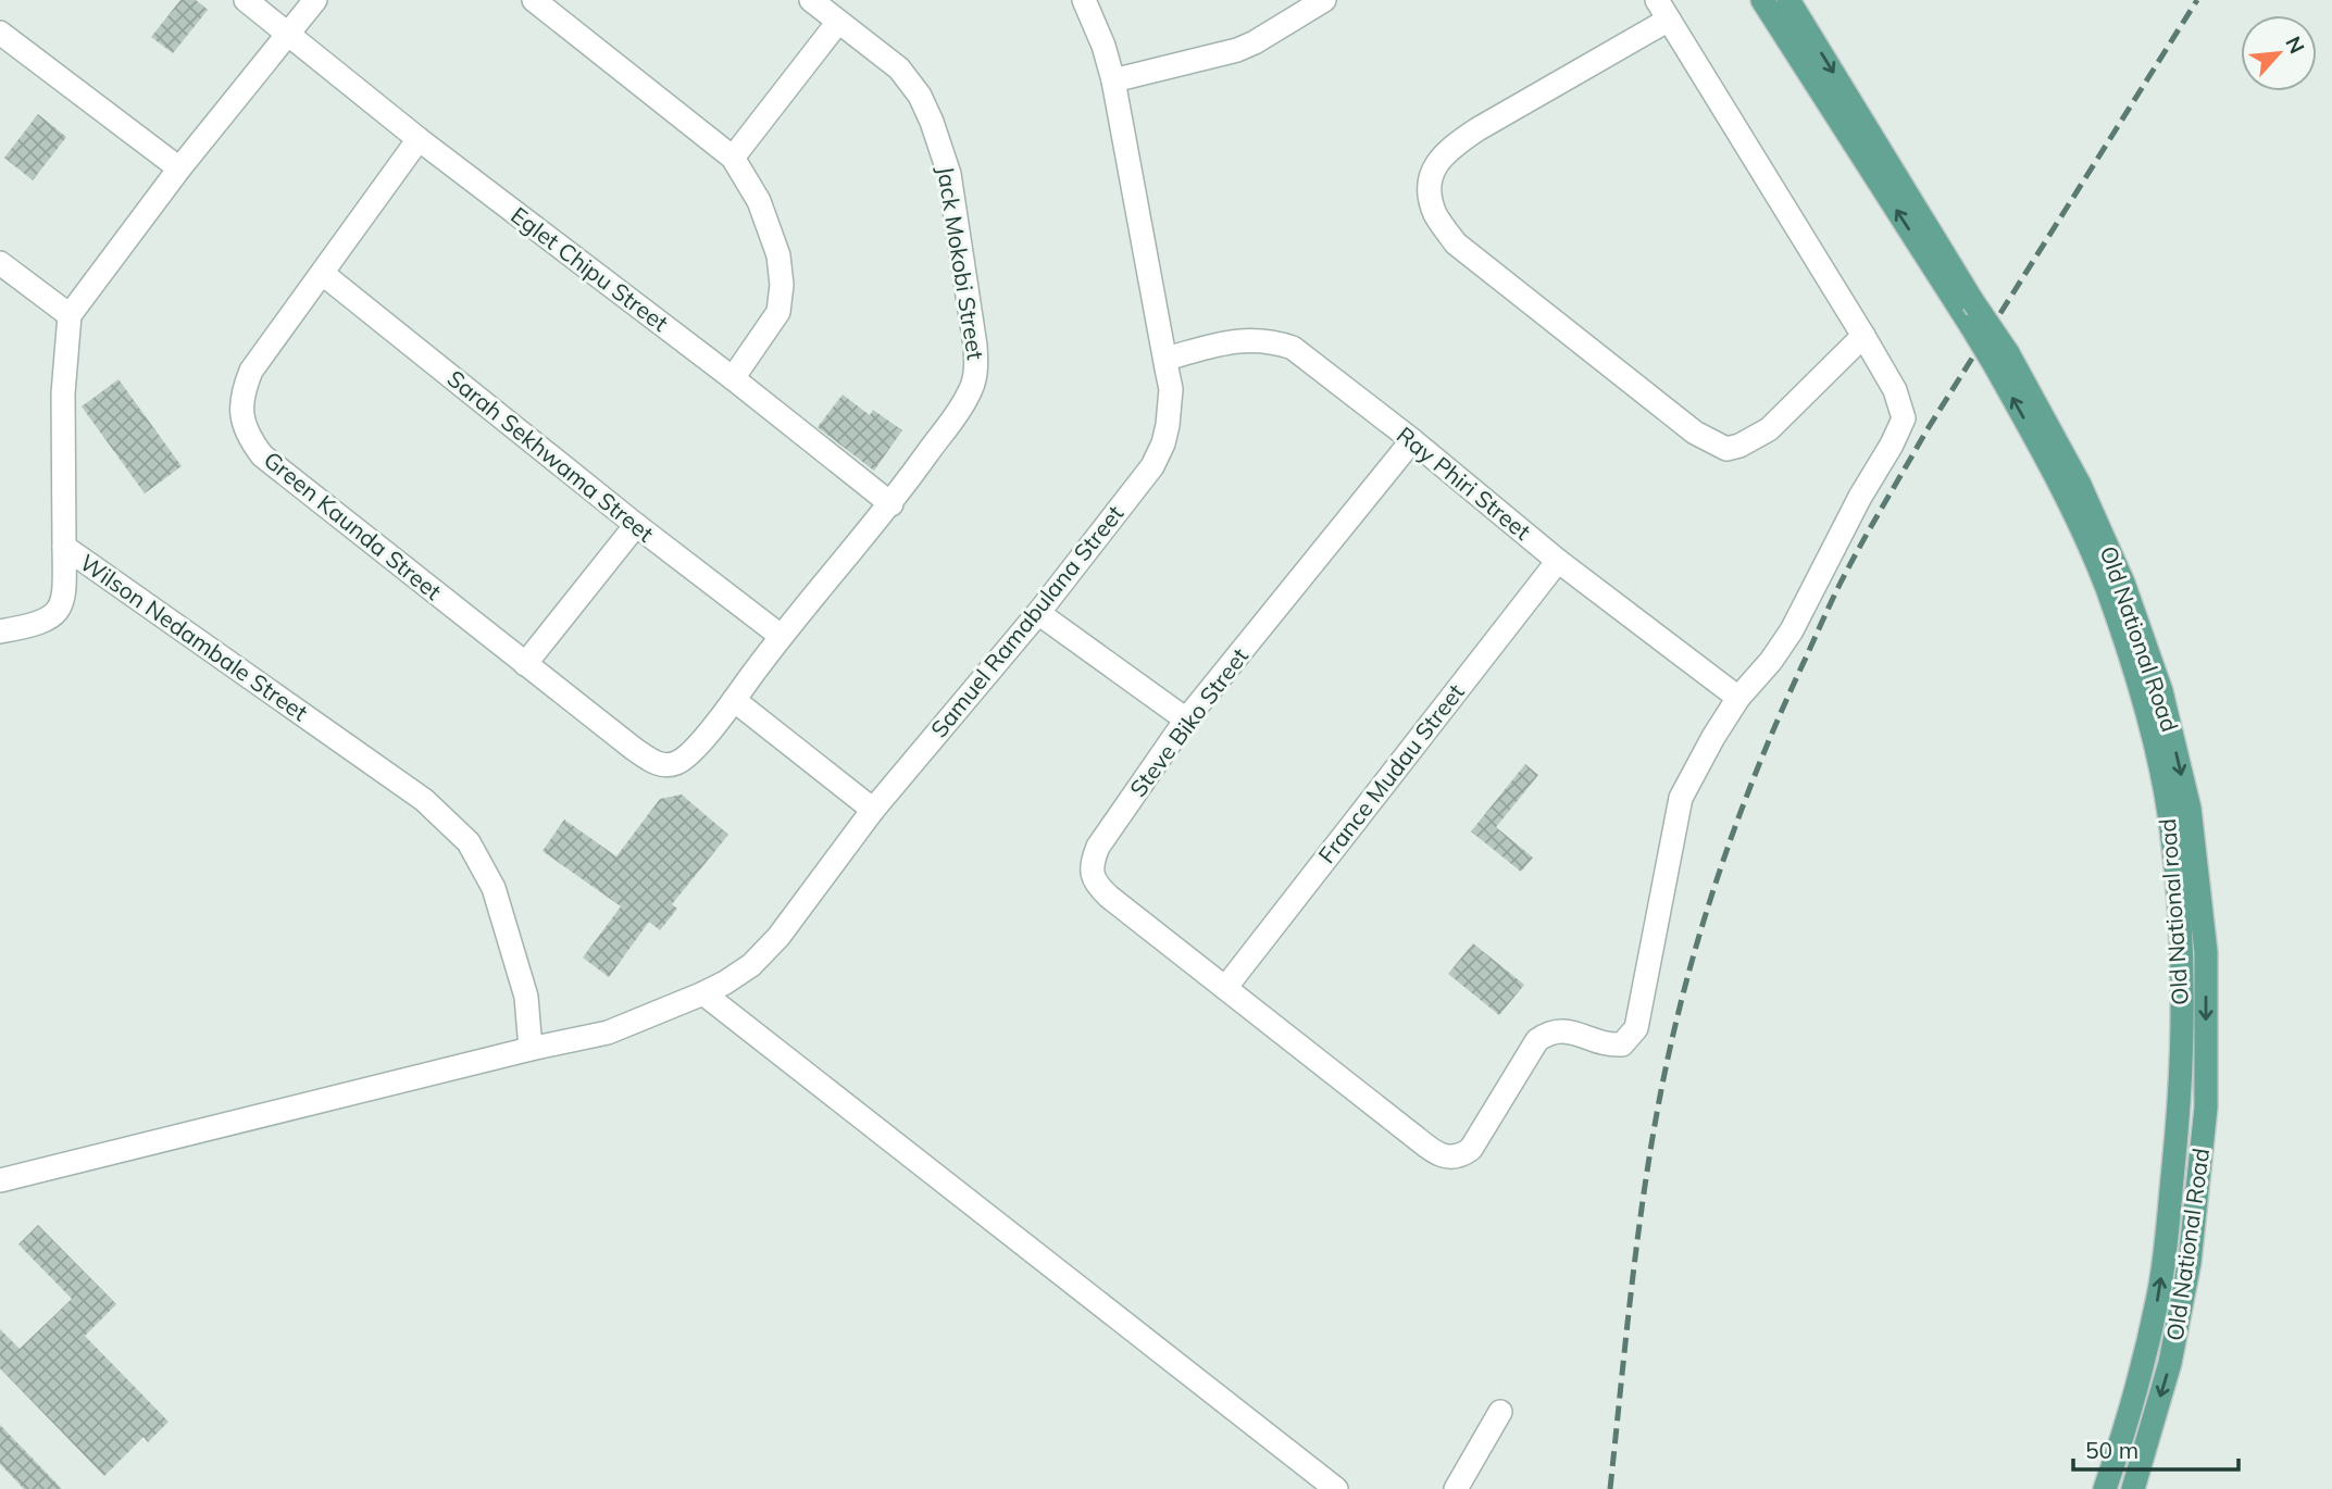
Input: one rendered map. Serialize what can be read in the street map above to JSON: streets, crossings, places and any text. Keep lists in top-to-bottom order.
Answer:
{
  "streets": {
    "main road": ["Old National Road", "Old National road"],
    "street": [
      "Jack Mokobi Street",
      "Eglet Chipu Street",
      "Sarah Sekhwama Street",
      "Ray Phiri Street",
      "Green Kaunda Street",
      "Samuel Ramabulana Street",
      "Wilson Nedambale Street",
      "Steve Biko Street",
      "France Mudau Street"
    ]
  },
  "crossings": [
    ["Jack Mokobi Street", "Eglet Chipu Street"],
    ["Jack Mokobi Street", "Sarah Sekhwama Street"],
    ["Jack Mokobi Street", "Green Kaunda Street"],
    ["Eglet Chipu Street", "Green Kaunda Street"],
    ["Sarah Sekhwama Street", "Green Kaunda Street"],
    ["Ray Phiri Street", "Samuel Ramabulana Street"],
    ["Ray Phiri Street", "Steve Biko Street"],
    ["Ray Phiri Street", "France Mudau Street"],
    ["Samuel Ramabulana Street", "Wilson Nedambale Street"],
    ["Old National Road", "Old National road"],
    ["Steve Biko Street", "France Mudau Street"]
  ],
  "one_way": ["Old National road"],
  "scale_bar": "50 m",
  "north": "top right"
}
